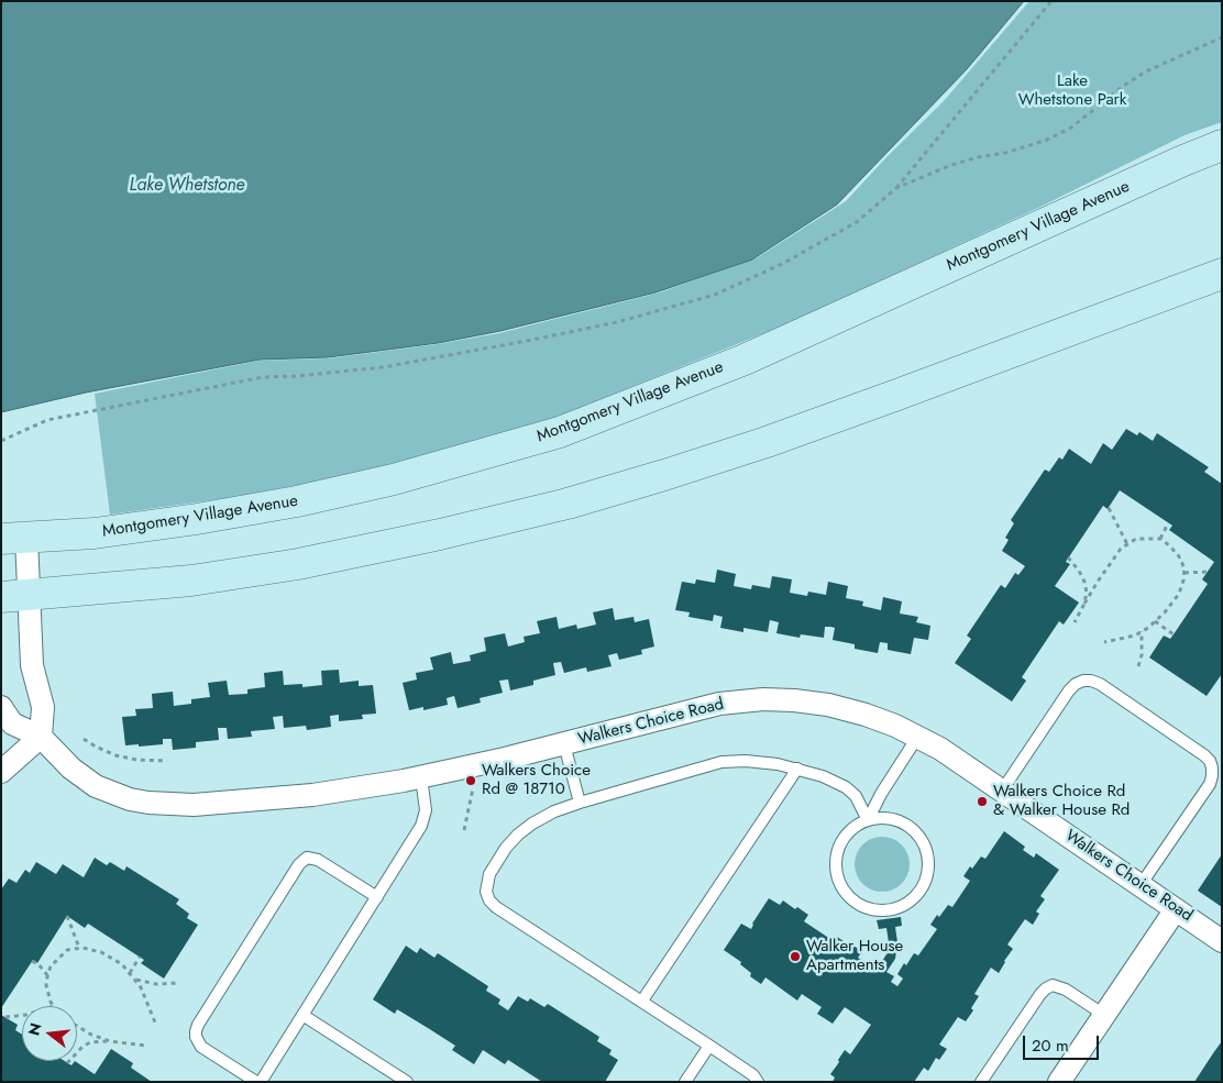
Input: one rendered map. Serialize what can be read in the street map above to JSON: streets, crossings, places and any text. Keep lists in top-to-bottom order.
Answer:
{
  "streets": {
    "main road": ["Montgomery Village Avenue"],
    "street": ["Walkers Choice Road"]
  },
  "water": ["Lake Whetstone"],
  "parks": ["Lake Whetstone Park"],
  "places": ["Walkers Choice Rd @ 18710", "Walkers Choice Rd & Walker House Rd", "Walker House Apartments"],
  "scale_bar": "20 m",
  "north": "left"
}
